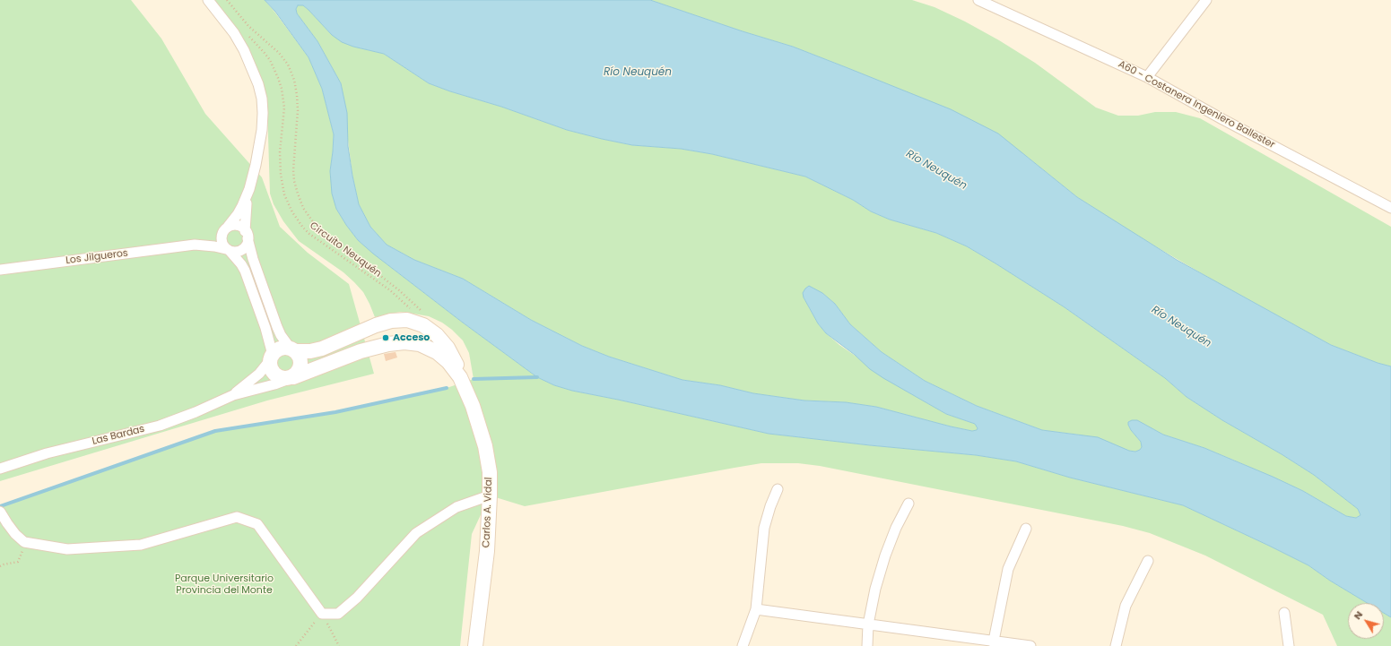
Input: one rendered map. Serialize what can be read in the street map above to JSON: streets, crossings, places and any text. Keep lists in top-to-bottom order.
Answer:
{
  "streets": {
    "street": [
      "A60 - Costanera Ingeniero Ballester",
      "Los Jilgueros",
      "Las Bardas",
      "Carlos A. Vidal"
    ],
    "path": ["Circuito Neuquén"]
  },
  "water": ["Río Neuquén"],
  "parks": ["Parque Universitario Provincia del Monte"],
  "places": ["Acceso"],
  "north": "top left"
}
